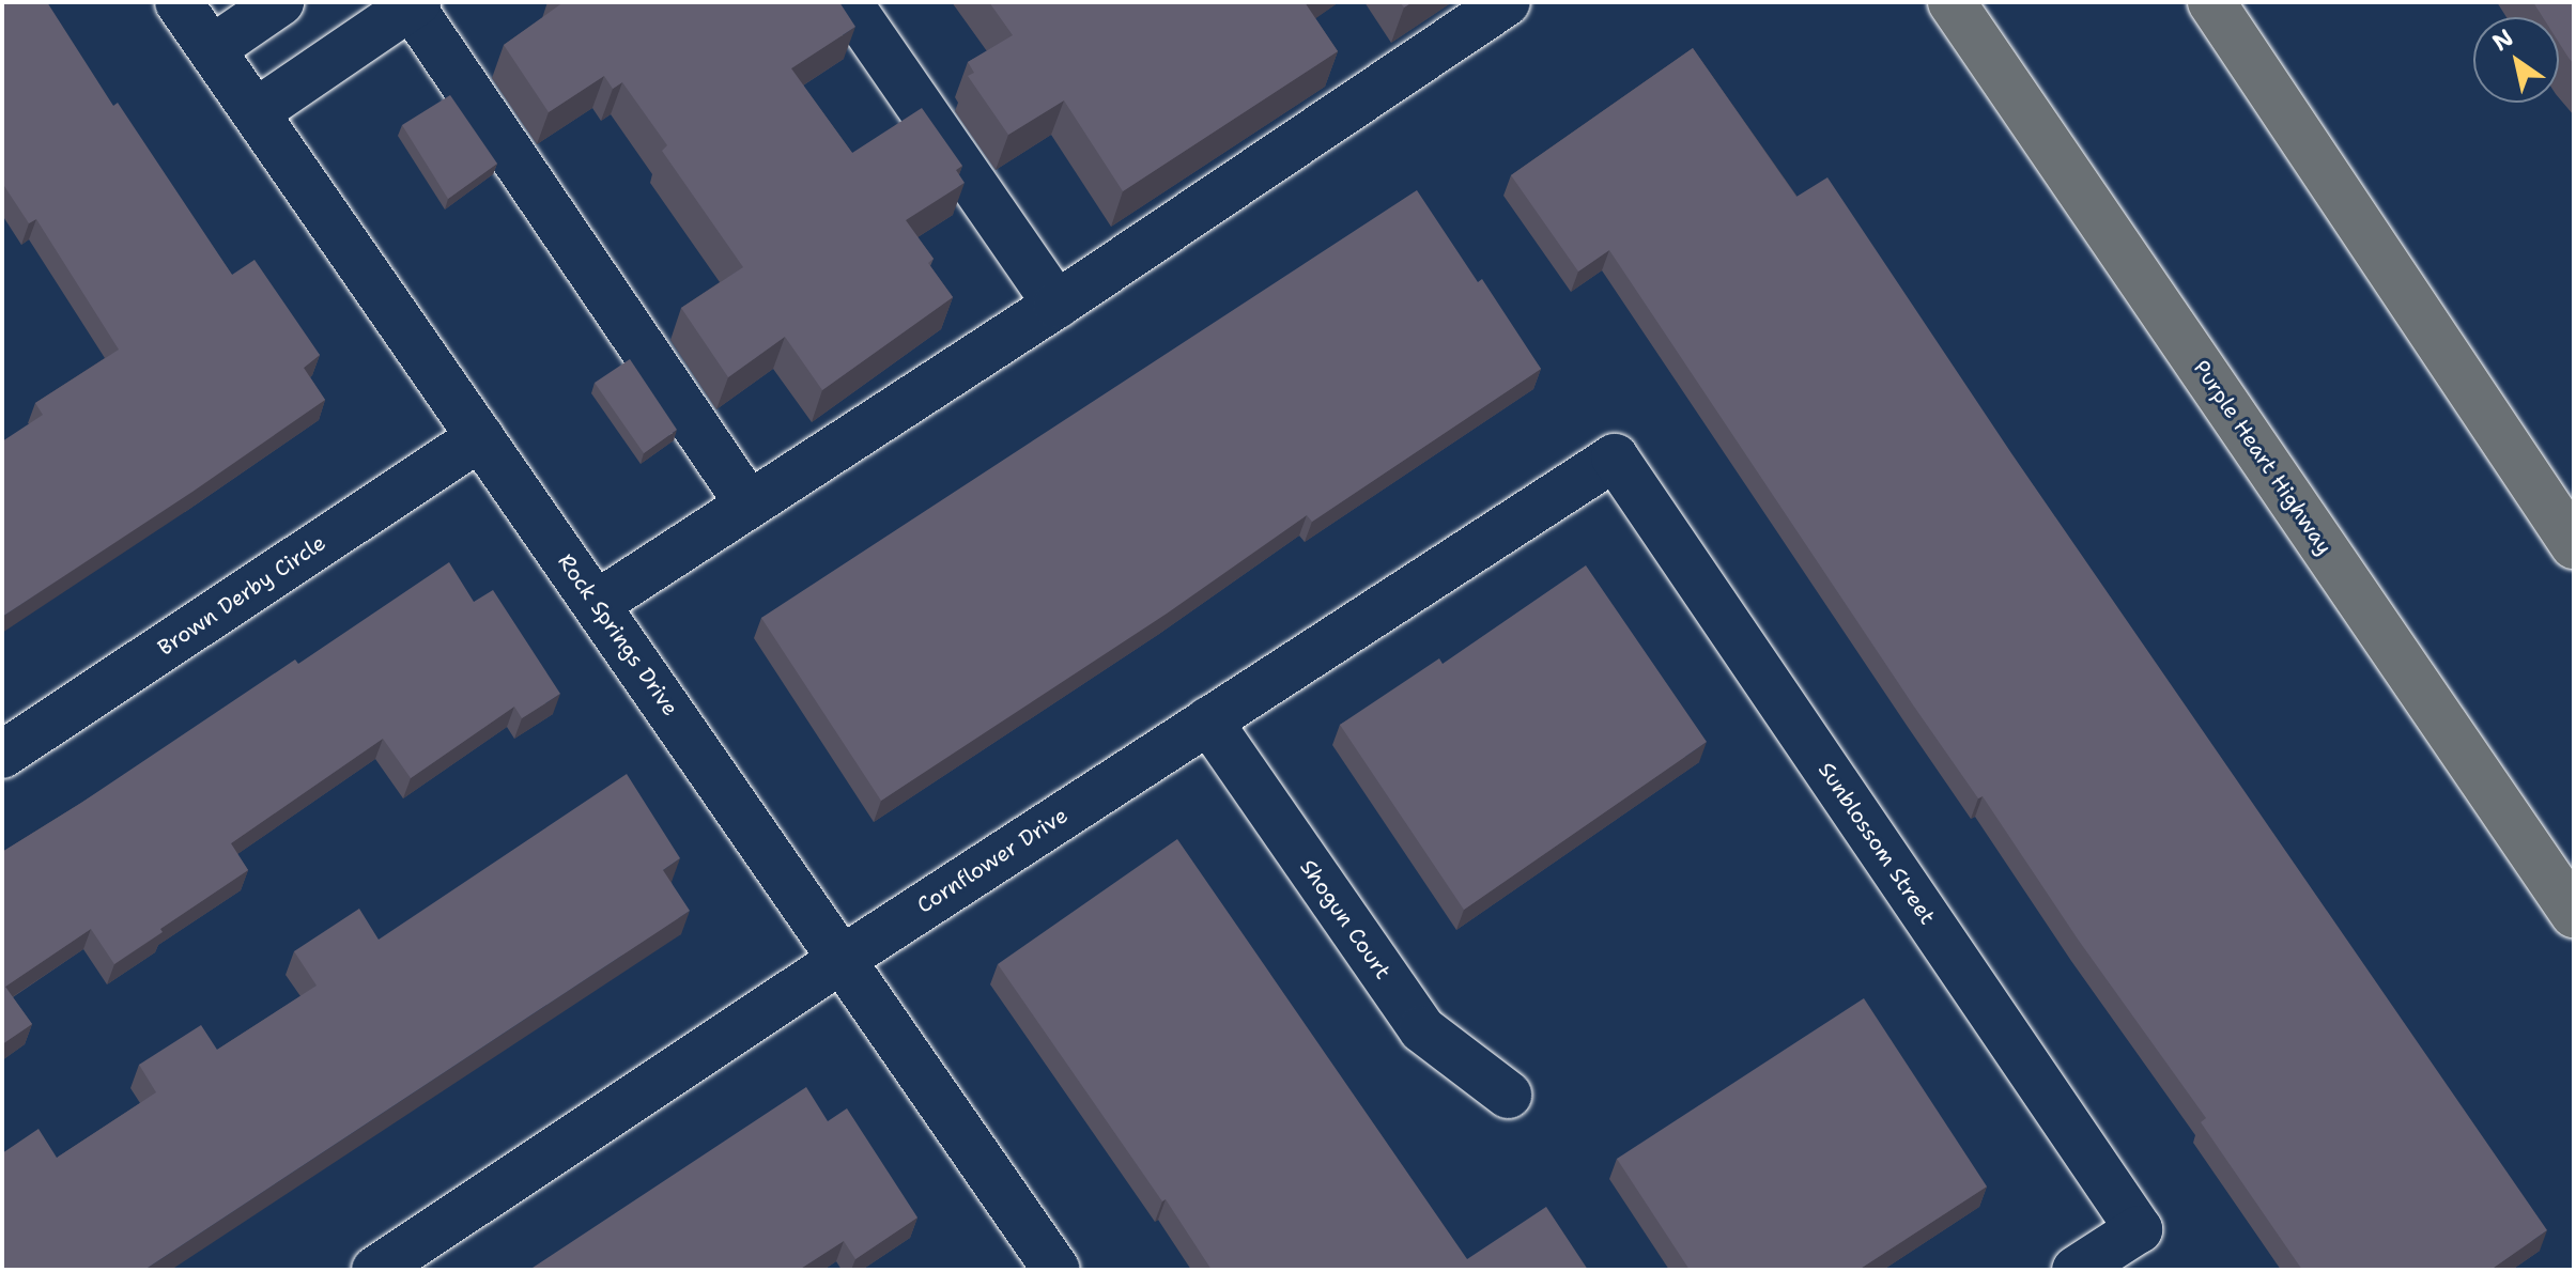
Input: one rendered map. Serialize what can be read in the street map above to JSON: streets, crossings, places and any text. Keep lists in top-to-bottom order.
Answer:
{
  "streets": {
    "highway": ["Purple Heart Highway"],
    "street": [
      "Brown Derby Circle",
      "Rock Springs Drive",
      "Sunblossom Street",
      "Cornflower Drive",
      "Shogun Court"
    ]
  },
  "crossings": [
    ["Brown Derby Circle", "Rock Springs Drive"],
    ["Rock Springs Drive", "Cornflower Drive"],
    ["Sunblossom Street", "Cornflower Drive"],
    ["Cornflower Drive", "Shogun Court"]
  ],
  "north": "top left"
}
